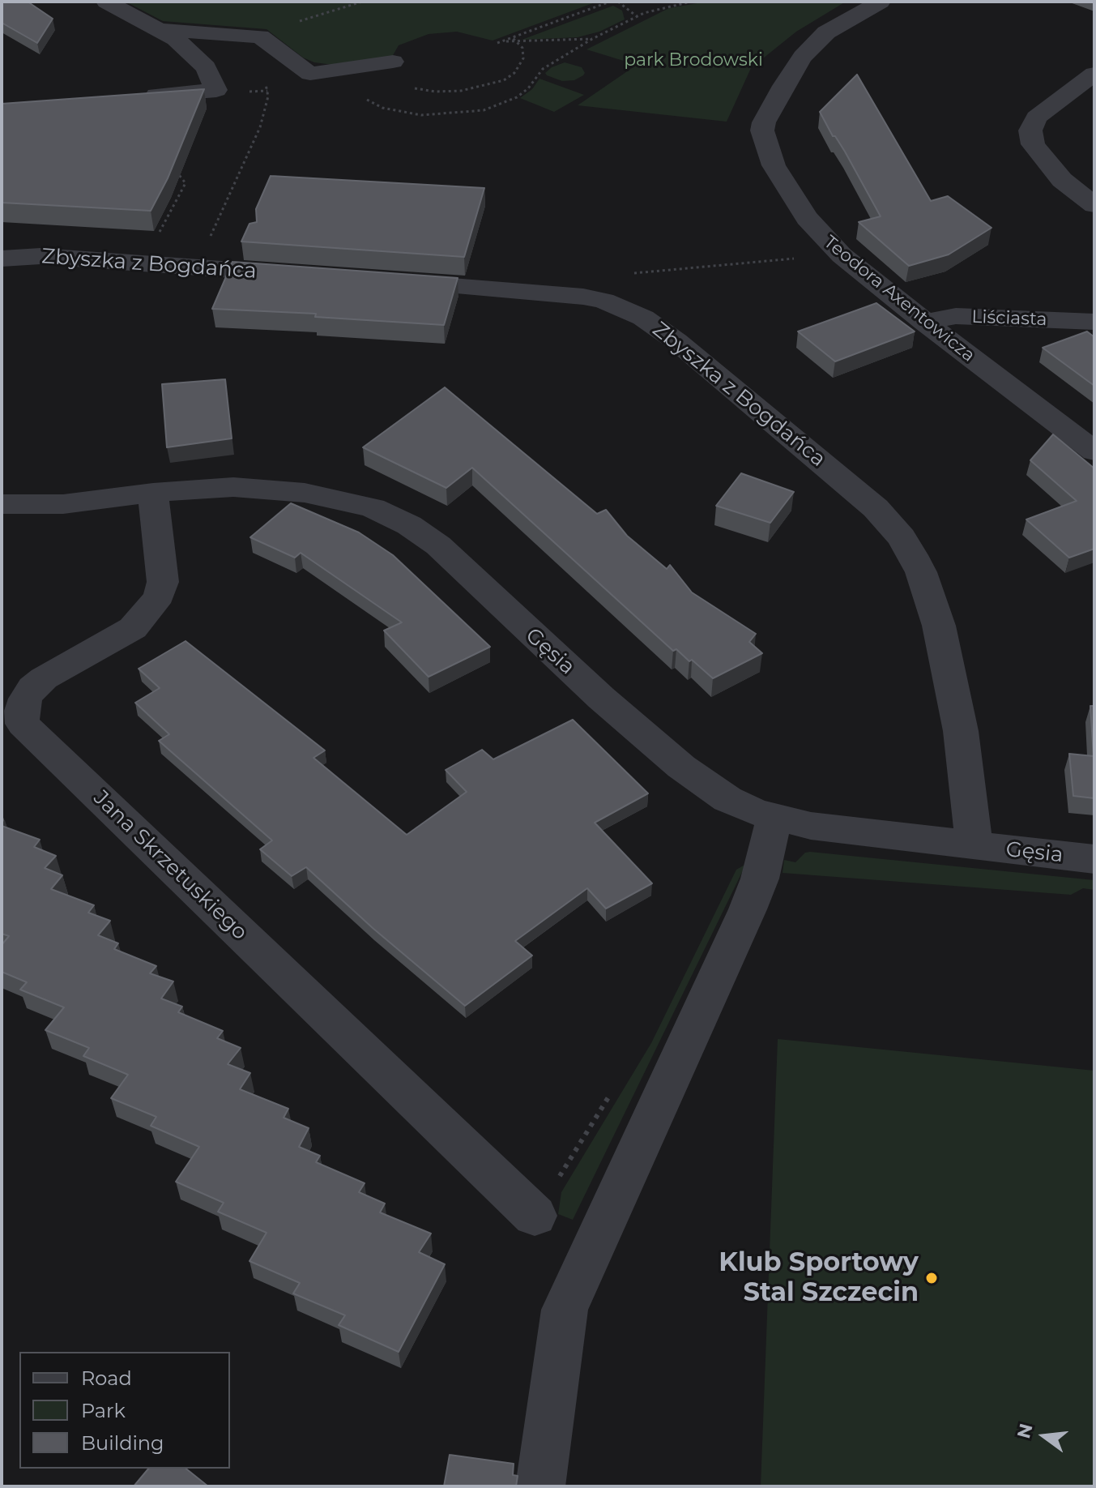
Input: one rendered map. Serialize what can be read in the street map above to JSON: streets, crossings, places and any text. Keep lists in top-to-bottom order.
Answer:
{
  "streets": {
    "street": [
      "Zbyszka z Bogdańca",
      "Teodora Axentowicza",
      "Liściasta",
      "Gęsia",
      "Jana Skrzetuskiego"
    ]
  },
  "crossings": [
    ["Zbyszka z Bogdańca", "Gęsia"],
    ["Teodora Axentowicza", "Liściasta"],
    ["Gęsia", "Jana Skrzetuskiego"]
  ],
  "parks": ["park Brodowski"],
  "places": ["Klub Sportowy Stal Szczecin"],
  "legend": ["Road", "Park", "Building"],
  "north": "left"
}
